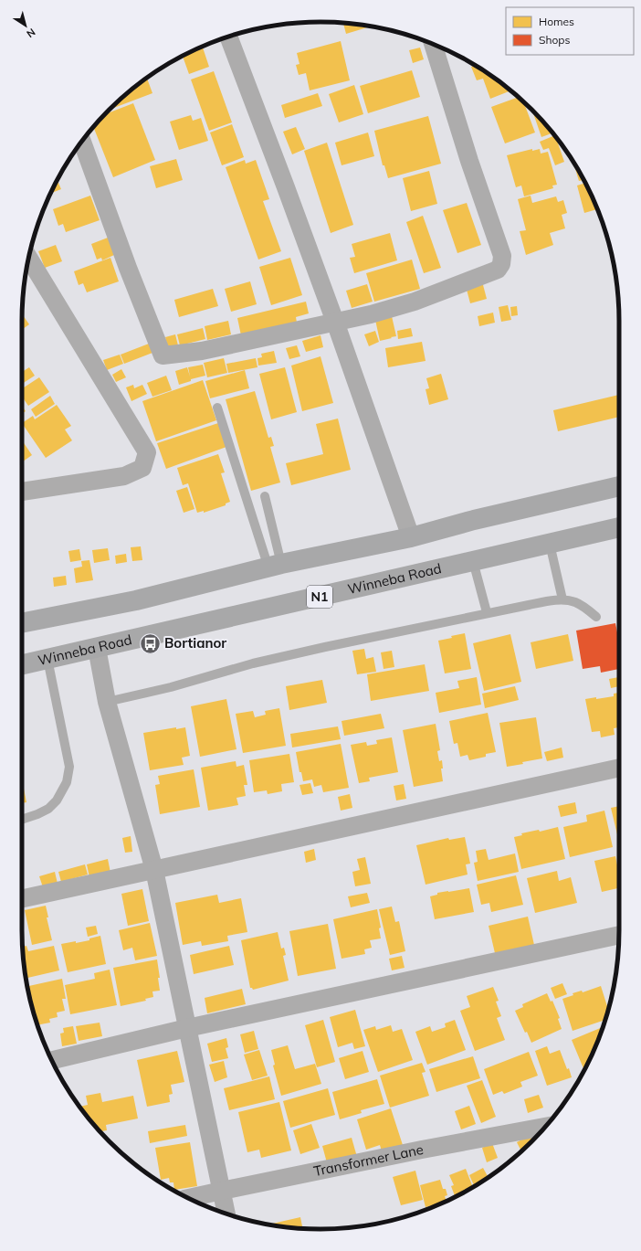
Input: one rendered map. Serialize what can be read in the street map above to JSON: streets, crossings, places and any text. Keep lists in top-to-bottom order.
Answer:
{
  "streets": {
    "highway": ["Winneba Road", "N1"],
    "street": ["Transformer Lane"]
  },
  "places": {
    "bus stop": ["Bortianor"]
  },
  "legend": ["Homes", "Shops"],
  "north": "bottom right"
}
